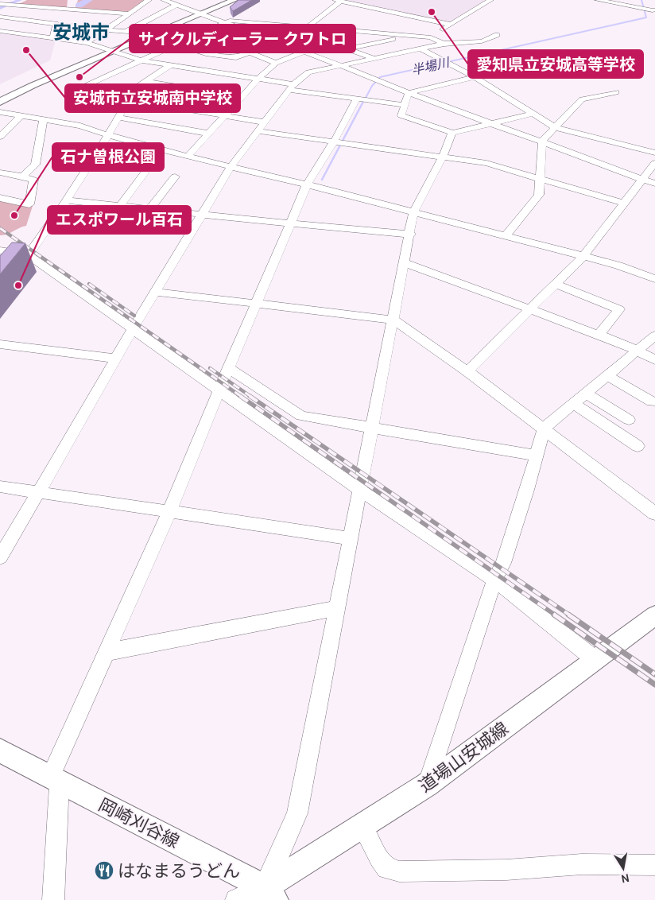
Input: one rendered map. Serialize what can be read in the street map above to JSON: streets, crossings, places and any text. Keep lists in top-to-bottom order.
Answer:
{
  "streets": {
    "main road": ["道場山安城線", "岡崎刈谷線"]
  },
  "crossings": [
    ["道場山安城線", "岡崎刈谷線"]
  ],
  "districts": ["安城市"],
  "water": ["半場川"],
  "places": {
    "other": [
      "愛知県立安城高等学校",
      "安城市立安城南中学校",
      "サイクルディーラー クワトロ",
      "石ナ曽根公園",
      "エスポワール百石"
    ],
    "restaurant": ["はなまるうどん"]
  },
  "north": "bottom"
}
